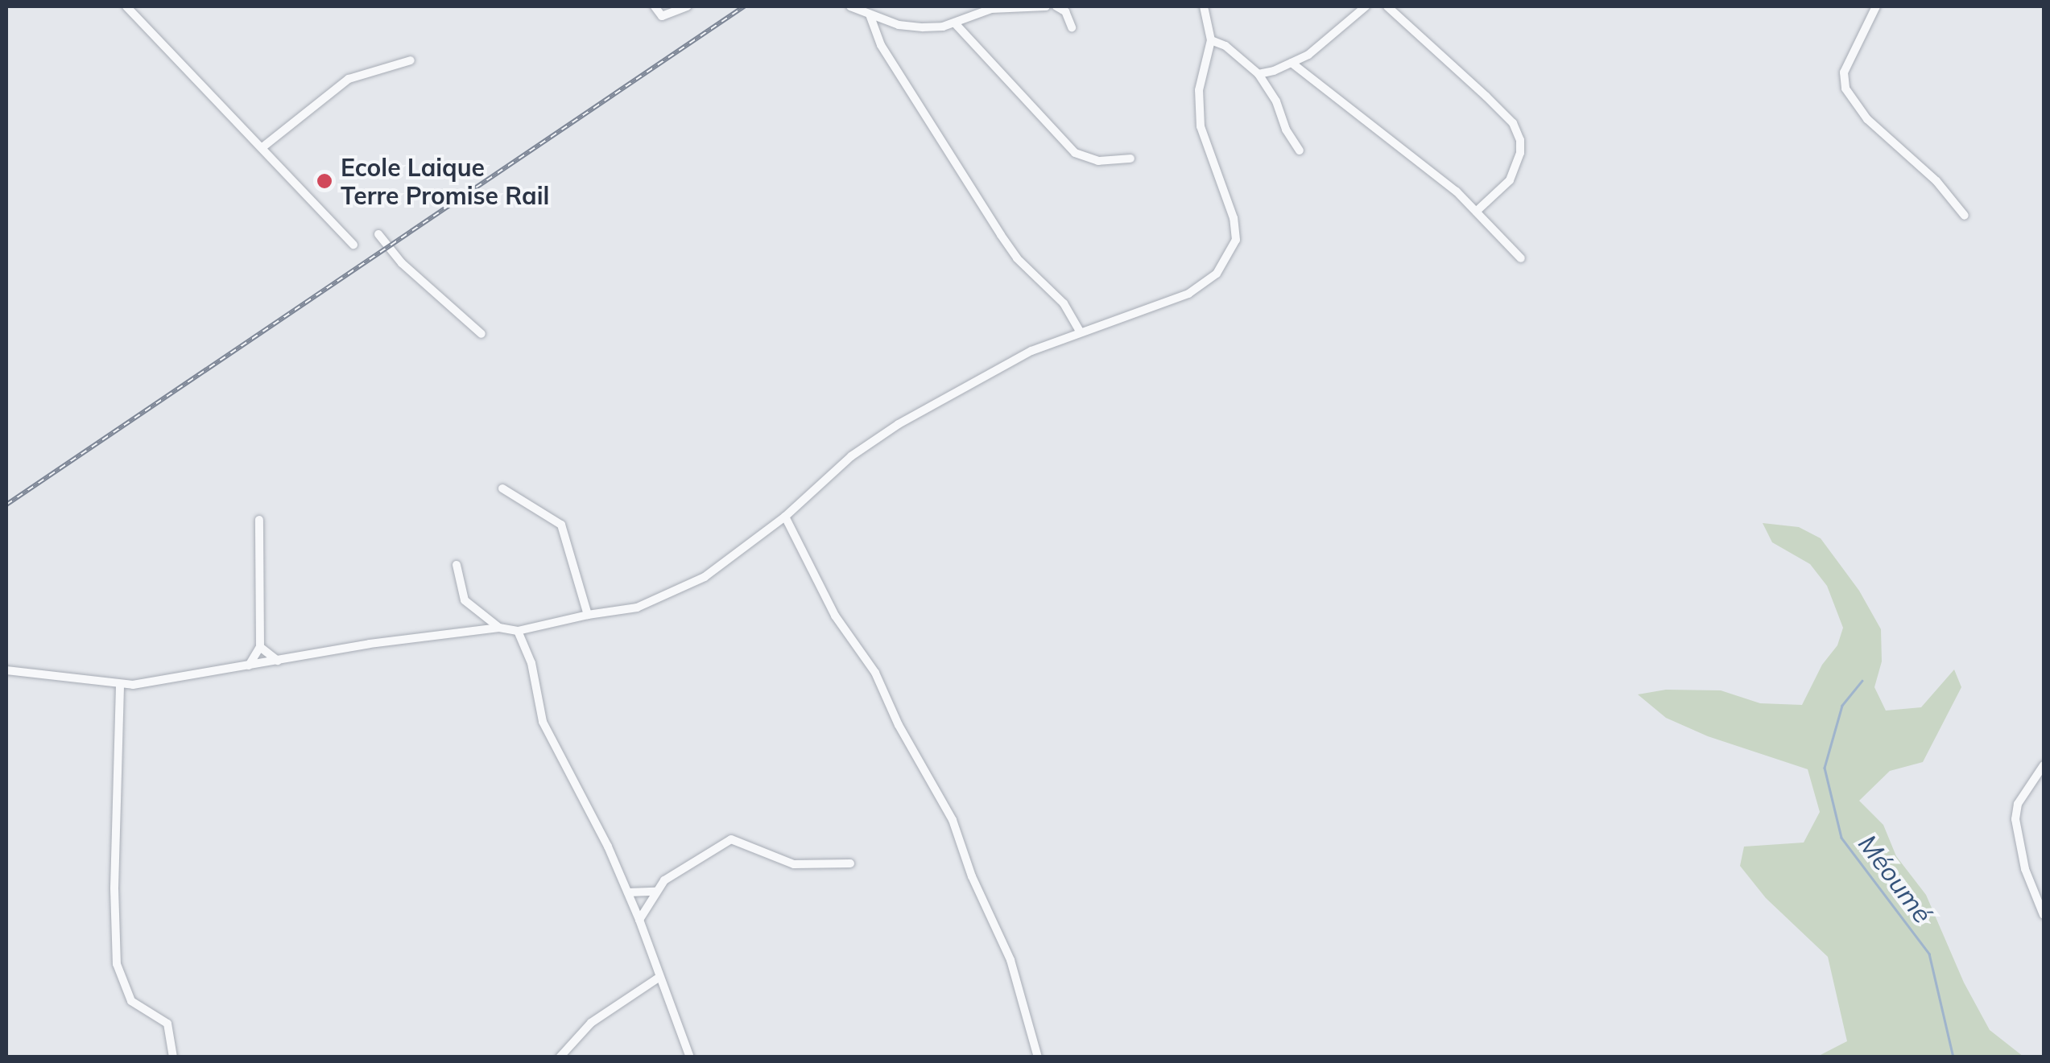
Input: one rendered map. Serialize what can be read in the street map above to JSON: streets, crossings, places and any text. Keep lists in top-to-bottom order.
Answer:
{
  "water": ["Méoumé"],
  "places": ["Ecole Laique Terre Promise Rail"]
}
